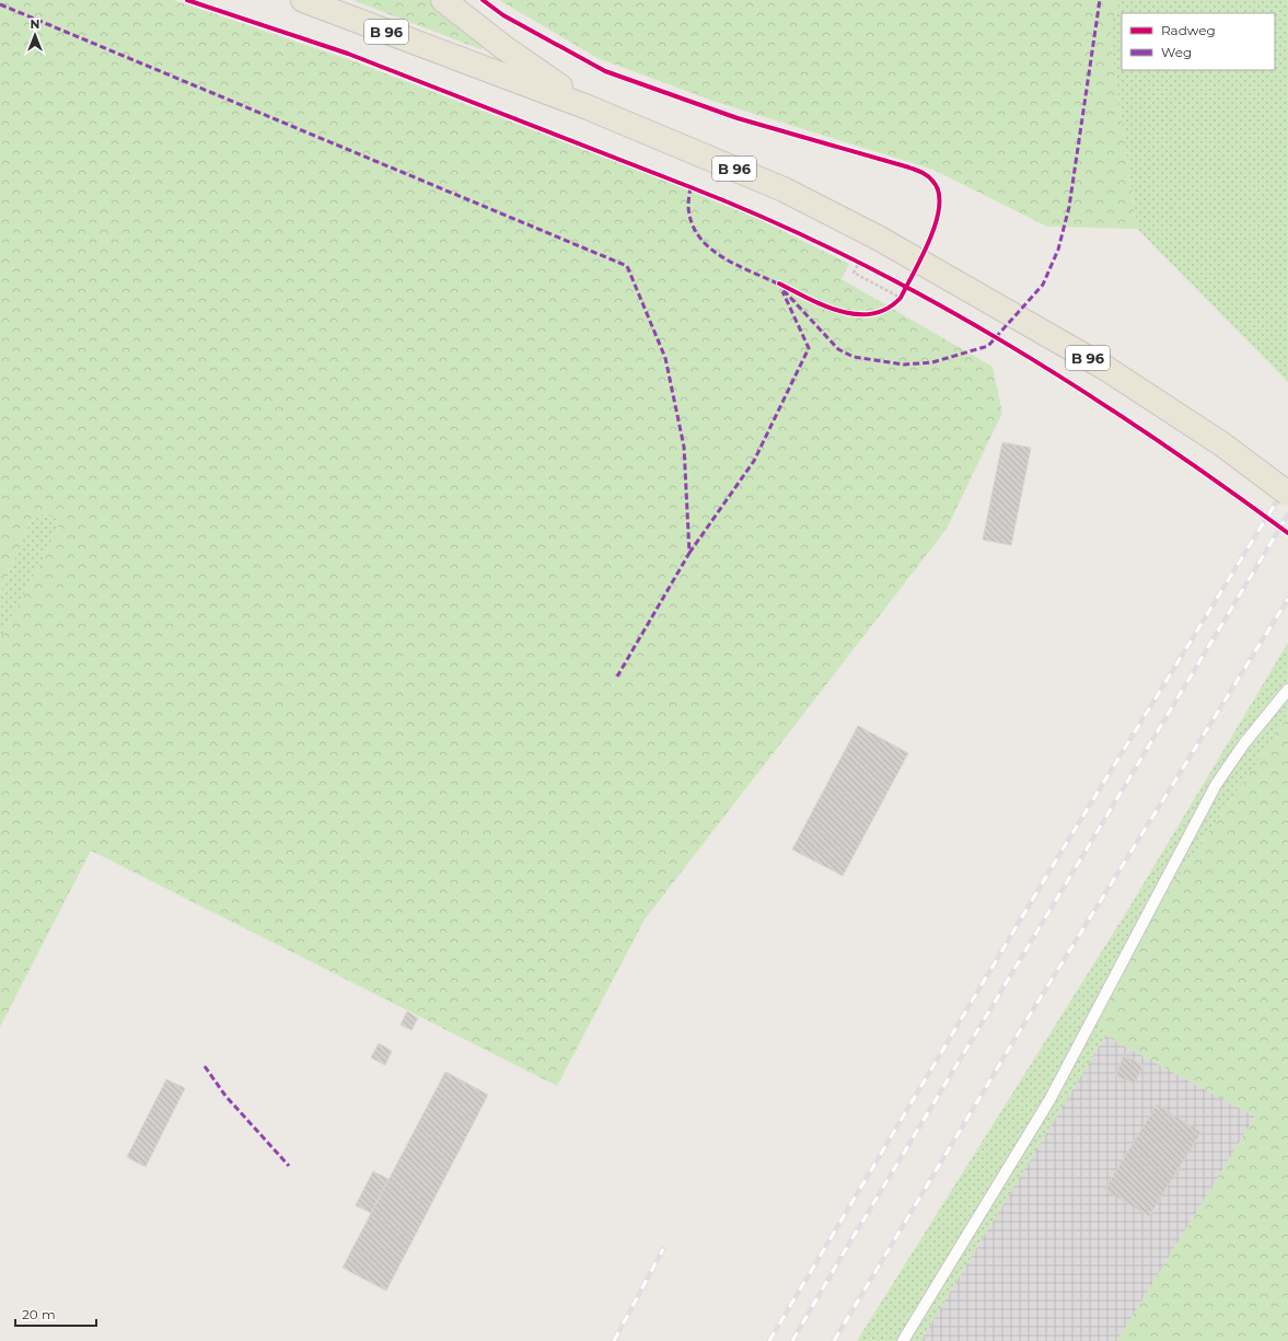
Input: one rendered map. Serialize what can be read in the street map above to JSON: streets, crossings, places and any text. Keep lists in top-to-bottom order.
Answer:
{
  "streets": {
    "main road": ["B 96"]
  },
  "legend": ["Radweg", "Weg"],
  "scale_bar": "20 m",
  "north": "top"
}
